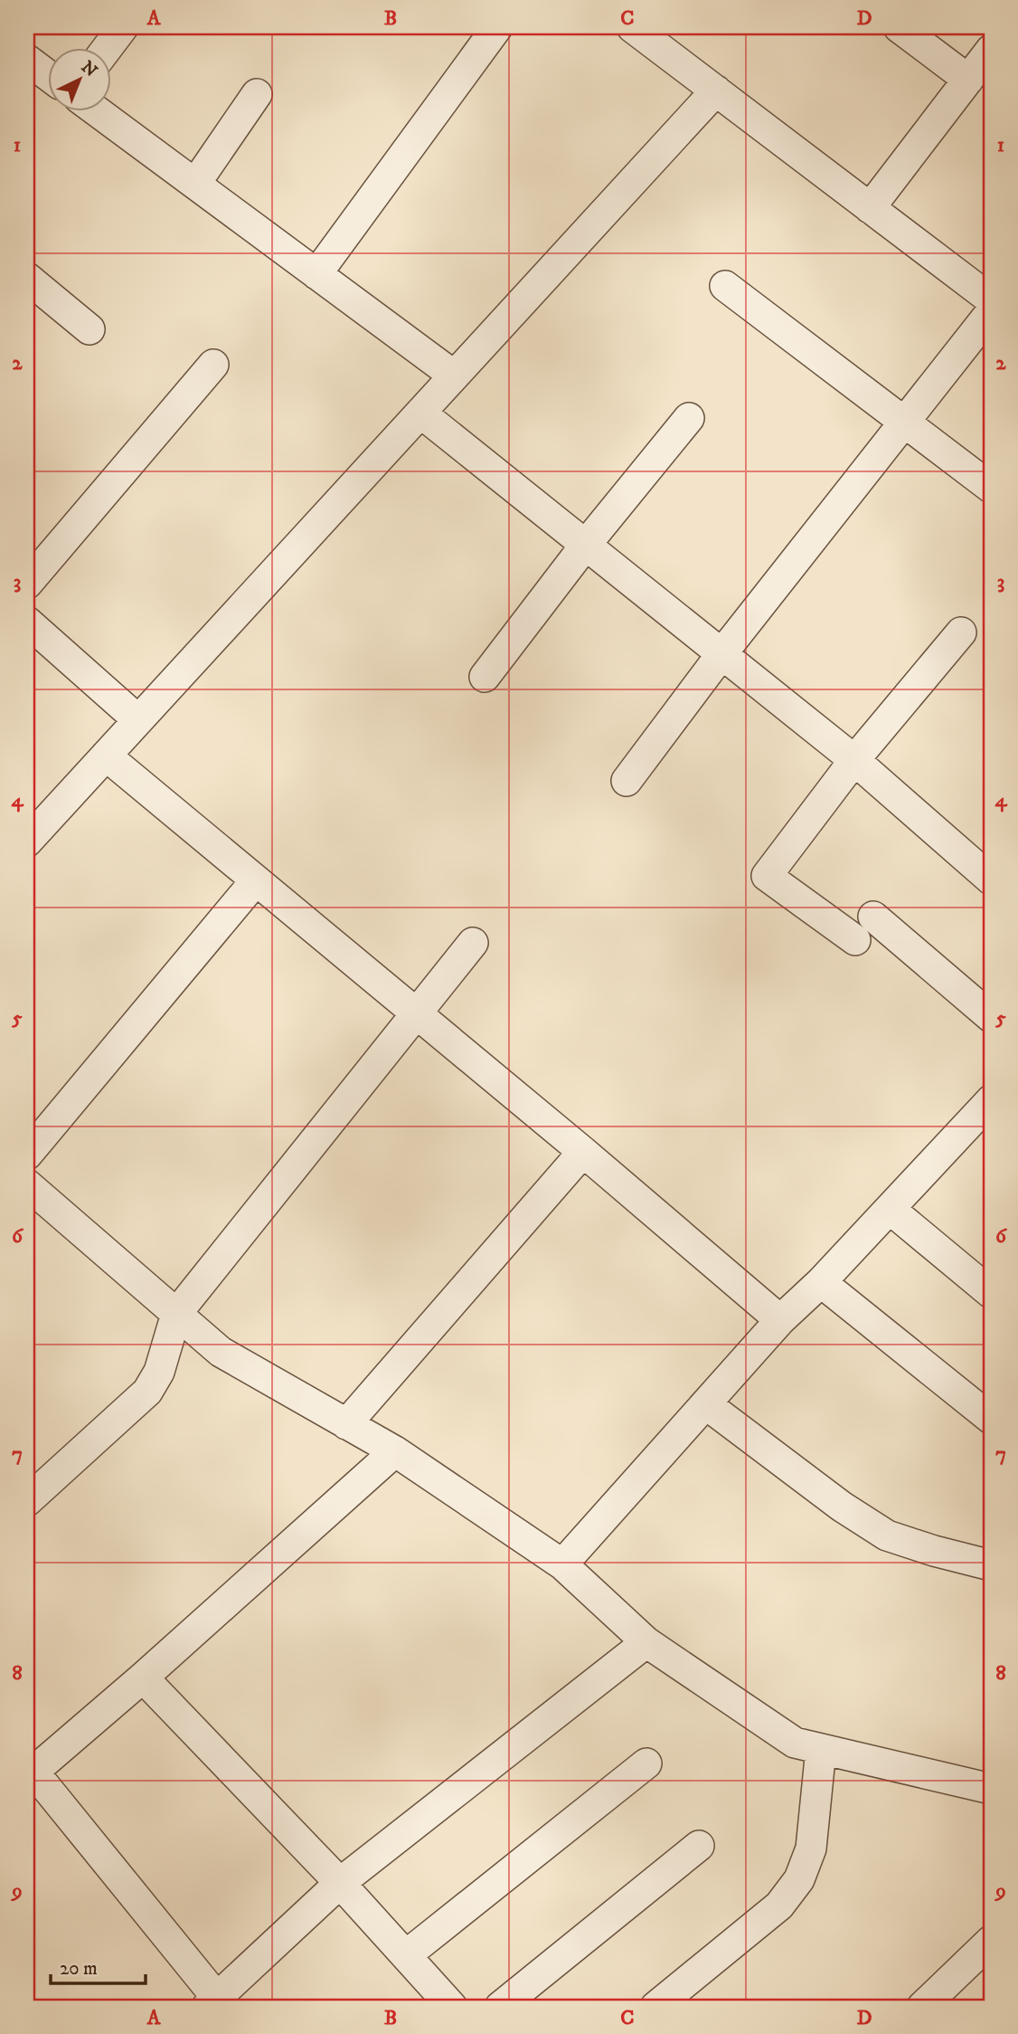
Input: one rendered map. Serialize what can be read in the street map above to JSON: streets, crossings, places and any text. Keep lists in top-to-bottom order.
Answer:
{
  "scale_bar": "20 m",
  "north": "top right",
  "grid": {
    "columns": [
      "A",
      "B",
      "C",
      "D"
    ],
    "rows": [
      "1",
      "2",
      "3",
      "4",
      "5",
      "6",
      "7",
      "8",
      "9"
    ]
  }
}
